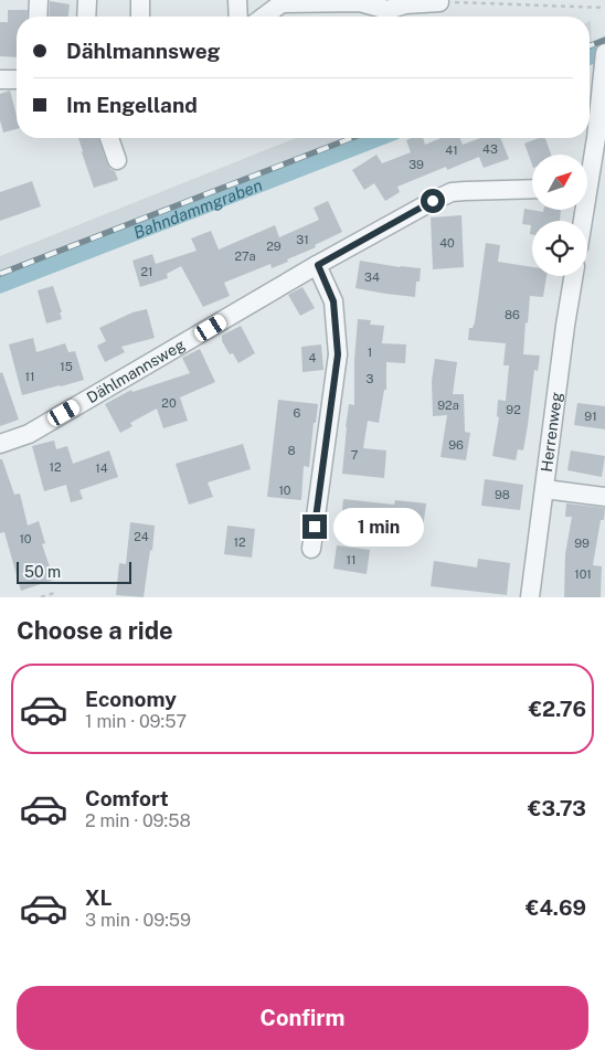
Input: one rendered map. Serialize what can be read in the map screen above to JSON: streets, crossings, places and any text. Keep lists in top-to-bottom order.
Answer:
{
  "streets": {
    "street": ["Dählmannsweg", "Herrenweg"]
  },
  "water": ["Bahndammgraben"],
  "house_numbers": [
    "43",
    "41",
    "39",
    "31",
    "40",
    "29",
    "27a",
    "21",
    "34",
    "86",
    "1",
    "4",
    "15",
    "11",
    "3",
    "20",
    "92a",
    "92",
    "6",
    "91",
    "96",
    "8",
    "7",
    "12",
    "14",
    "10",
    "98",
    "24",
    "10",
    "12",
    "99",
    "11",
    "101"
  ],
  "scale_bar": "50 m",
  "north": "top right",
  "page": {
    "banner": ["Dählmannsweg", "Im Engelland"],
    "bubble": "1 min",
    "scale": "50 m",
    "heading": "Choose a ride",
    "list": [
      {
        "name": "Economy",
        "note": "1 min · 09:57",
        "value": "€2.76"
      },
      {
        "name": "Comfort",
        "note": "2 min · 09:58",
        "value": "€3.73"
      },
      {
        "name": "XL",
        "note": "3 min · 09:59",
        "value": "€4.69"
      }
    ],
    "buttons": "Confirm"
  }
}
